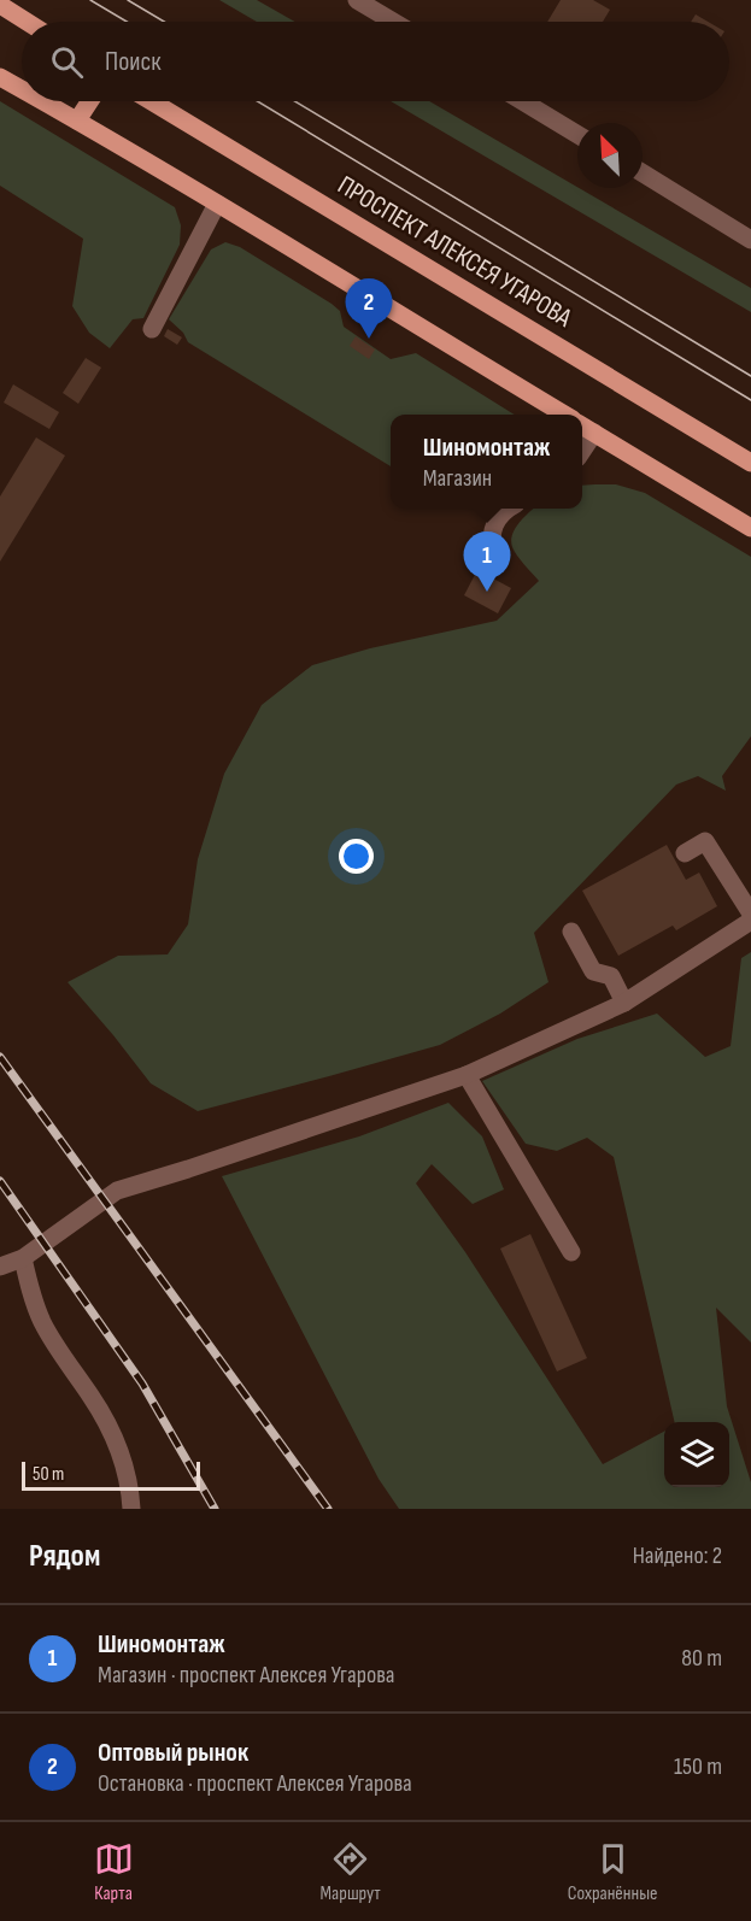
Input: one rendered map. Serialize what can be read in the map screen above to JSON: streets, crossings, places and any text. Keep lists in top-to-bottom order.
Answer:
{
  "streets": {
    "main road": ["ПРОСПЕКТ АЛЕКСЕЯ УГАРОВА"]
  },
  "scale_bar": "50 m",
  "north": "top left",
  "page": {
    "search": "Поиск",
    "pins": ["2", "1"],
    "popup": ["Шиномонтаж", "Магазин"],
    "scale": "50 m",
    "heading": ["Рядом", "Найдено: 2"],
    "list": [
      {
        "mark": "1",
        "name": "Шиномонтаж",
        "note": "Магазин · проспект Алексея Угарова",
        "value": "80 m"
      },
      {
        "mark": "2",
        "name": "Оптовый рынок",
        "note": "Остановка · проспект Алексея Угарова",
        "value": "150 m"
      }
    ],
    "nav": ["Карта", "Маршрут", "Сохранённые"]
  }
}
